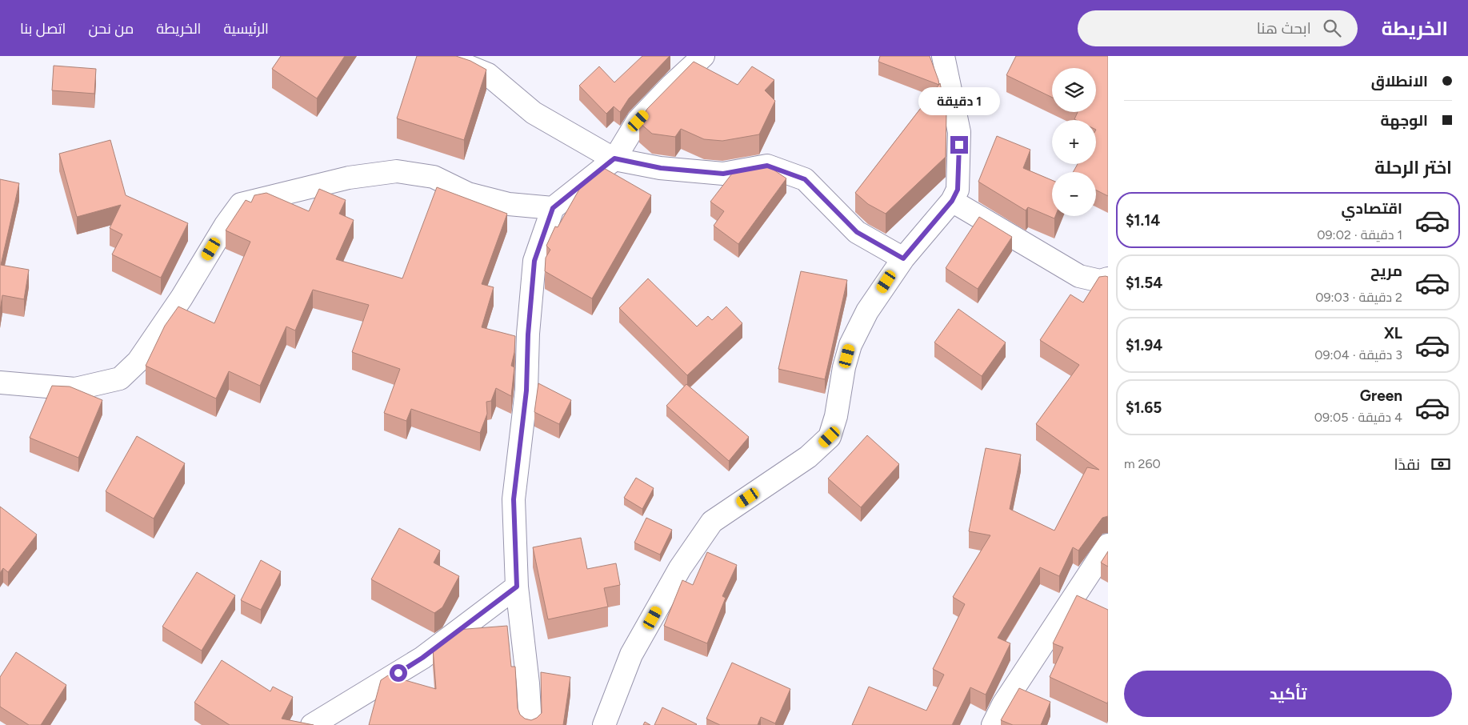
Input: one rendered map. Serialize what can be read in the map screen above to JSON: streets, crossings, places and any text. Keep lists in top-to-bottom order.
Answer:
{
  "page": {
    "header": "الخريطة",
    "search": "ابحث هنا",
    "nav": [
      "الرئيسية",
      "الخريطة",
      "من نحن",
      "اتصل بنا"
    ],
    "banner": ["الانطلاق", "الوجهة"],
    "map_buttons": ["+", "−"],
    "bubble": "1 دقيقة",
    "heading": "اختر الرحلة",
    "list": [
      {
        "name": "اقتصادي",
        "note": "1 دقيقة · 09:02",
        "value": "$1.14"
      },
      {
        "name": "مريح",
        "note": "2 دقيقة · 09:03",
        "value": "$1.54"
      },
      {
        "name": "XL",
        "note": "3 دقيقة · 09:04",
        "value": "$1.94"
      },
      {
        "name": "Green",
        "note": "4 دقيقة · 09:05",
        "value": "$1.65"
      }
    ],
    "pay": ["نقدًا", "260 m"],
    "buttons": "تأكيد"
  }
}
